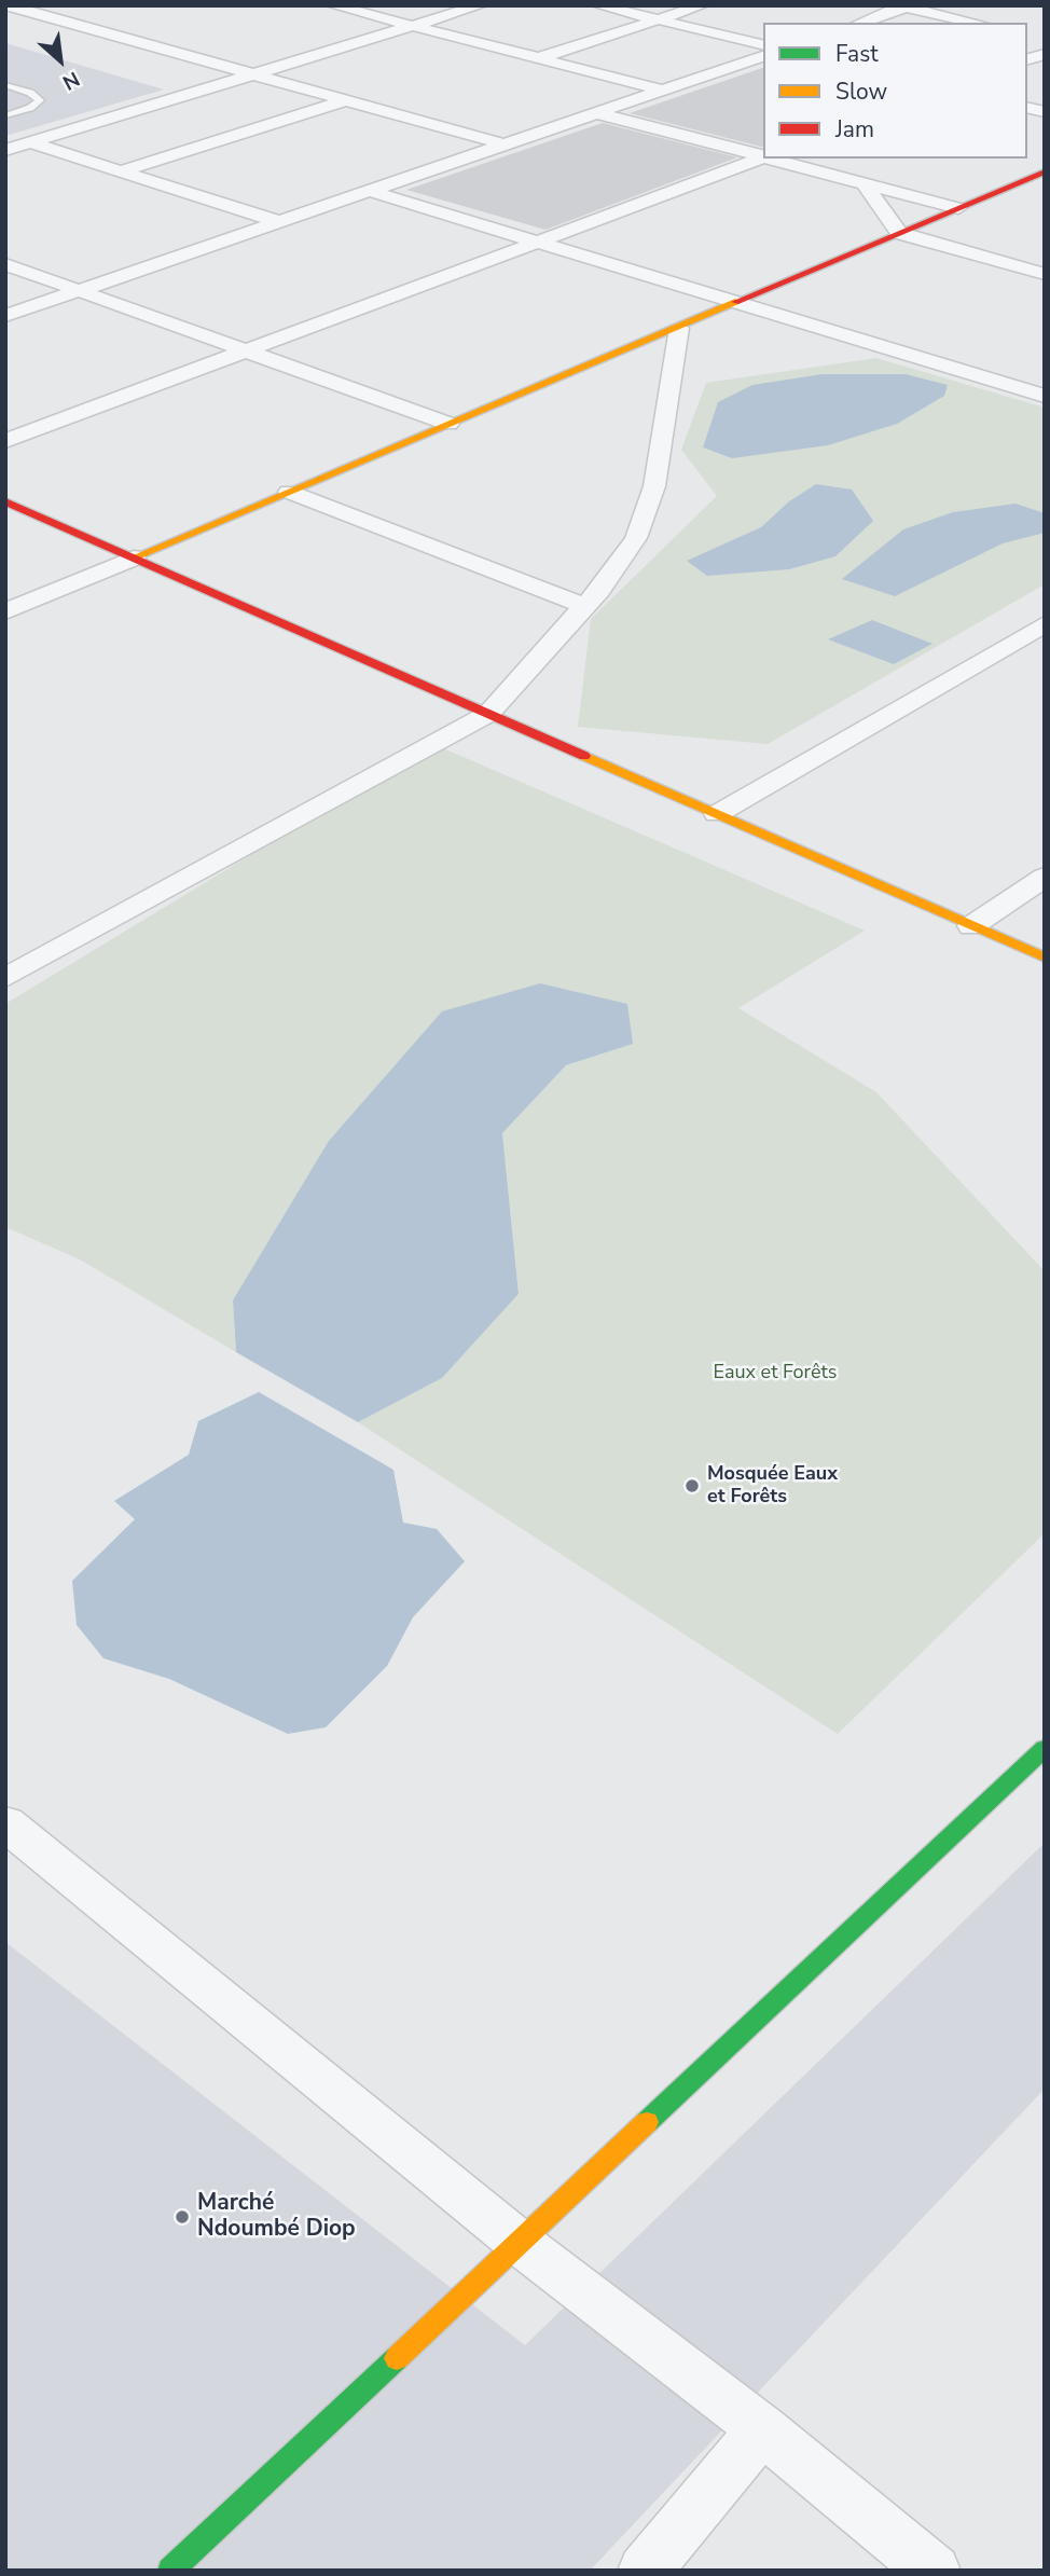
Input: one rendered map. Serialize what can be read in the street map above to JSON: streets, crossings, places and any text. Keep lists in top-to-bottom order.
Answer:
{
  "parks": ["Eaux et Forêts"],
  "places": ["Mosquée Eaux et Forêts", "Marché Ndoumbé Diop"],
  "legend": ["Fast", "Slow", "Jam"],
  "north": "bottom right"
}
